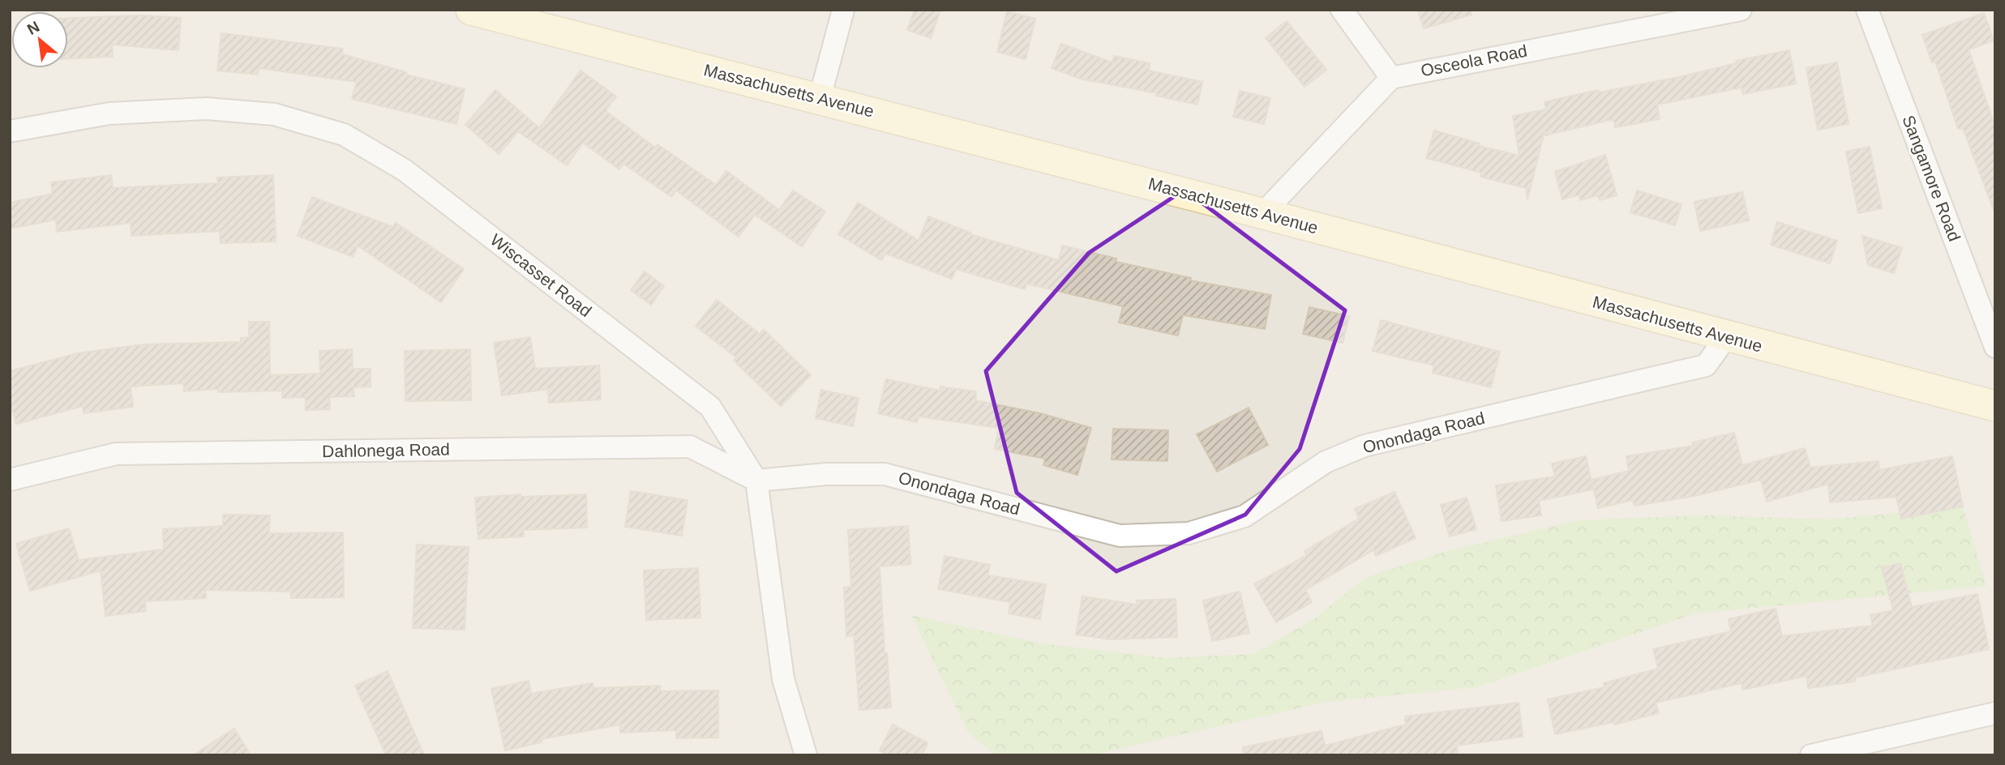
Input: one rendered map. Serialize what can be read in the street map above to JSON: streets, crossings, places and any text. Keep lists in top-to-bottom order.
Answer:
{
  "streets": {
    "main road": ["Massachusetts Avenue"],
    "street": [
      "Osceola Road",
      "Sangamore Road",
      "Wiscasset Road",
      "Onondaga Road",
      "Dahlonega Road"
    ]
  },
  "crossings": [
    ["Massachusetts Avenue", "Onondaga Road"],
    ["Wiscasset Road", "Onondaga Road"],
    ["Wiscasset Road", "Dahlonega Road"],
    ["Onondaga Road", "Dahlonega Road"]
  ],
  "north": "top left"
}
